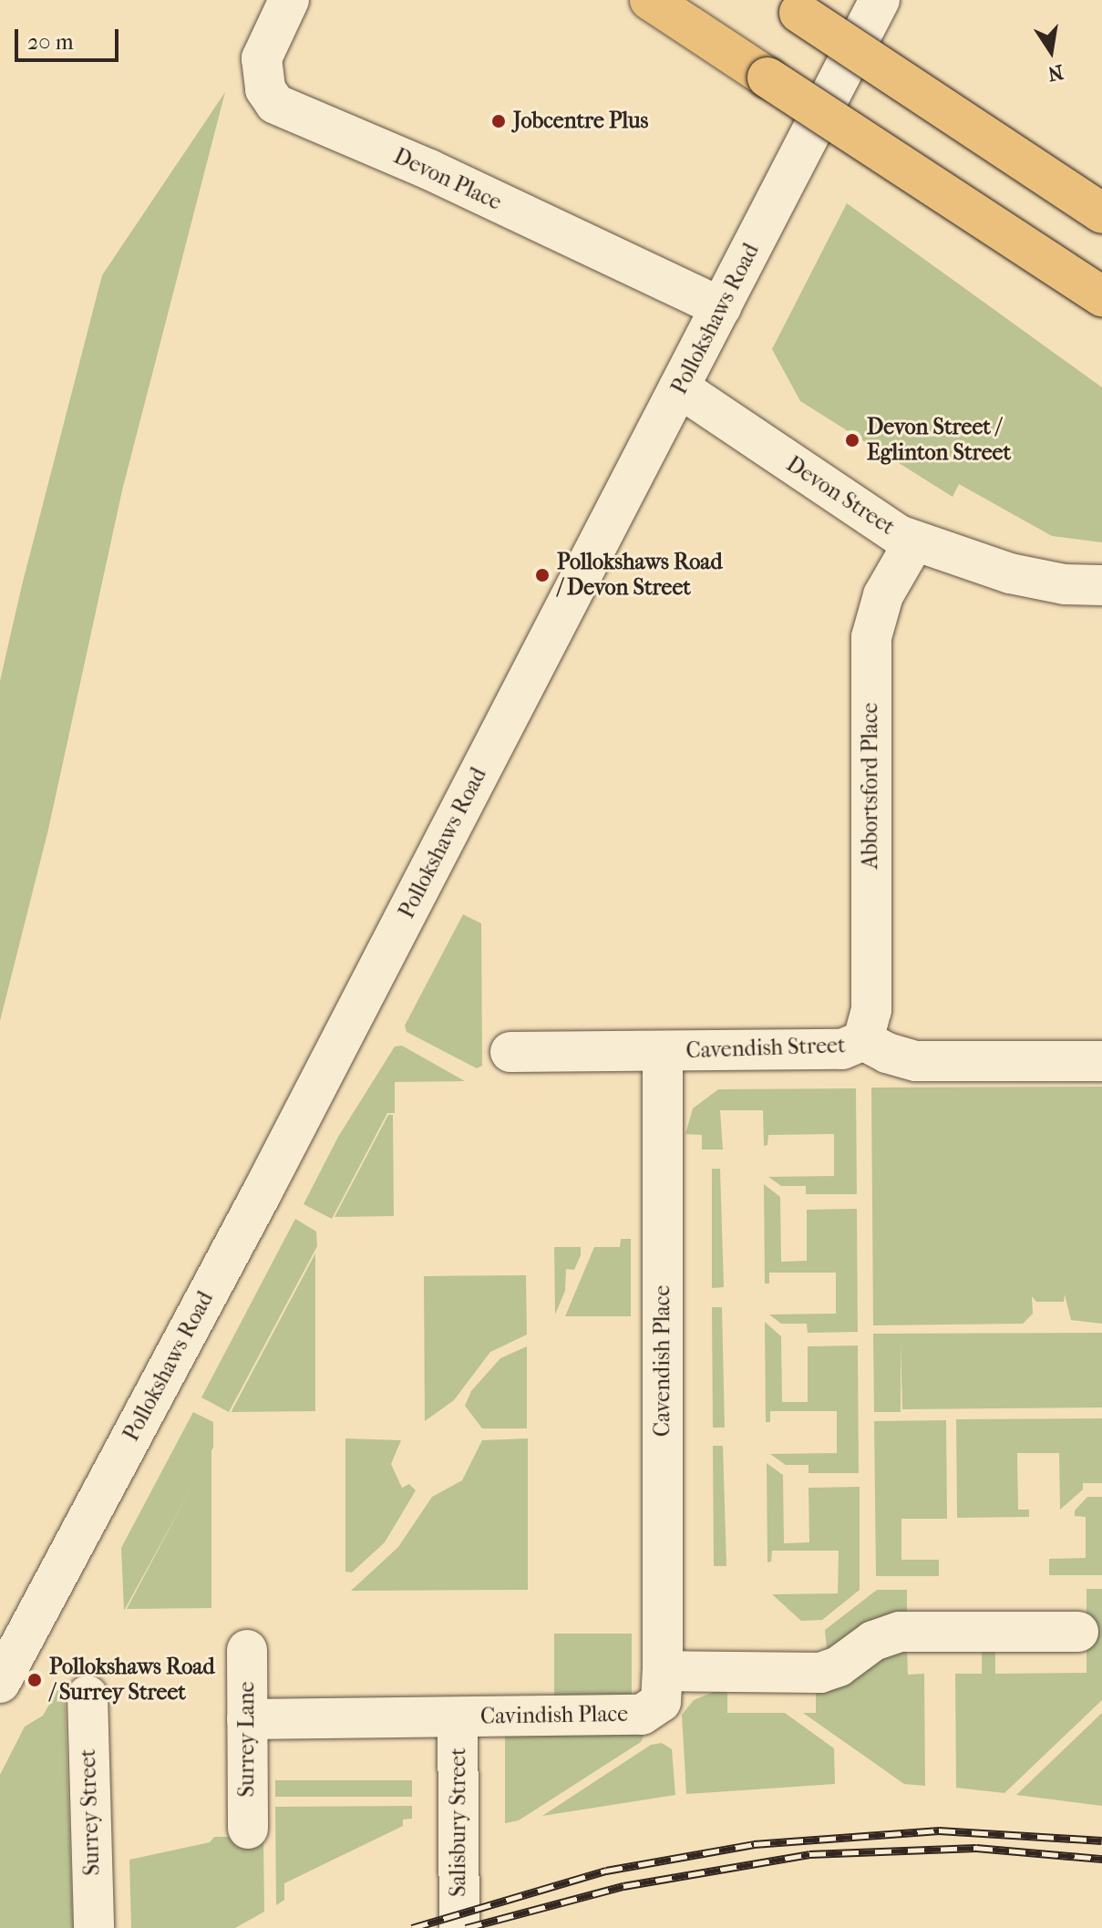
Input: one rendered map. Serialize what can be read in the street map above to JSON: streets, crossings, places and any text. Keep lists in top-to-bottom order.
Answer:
{
  "streets": {
    "street": [
      "Devon Place",
      "Pollokshaws Road",
      "Devon Street",
      "Abbortsford Place",
      "Cavendish Street",
      "Cavendish Place",
      "Cavindish Place",
      "Surrey Lane",
      "Surrey Street",
      "Salisbury Street"
    ]
  },
  "crossings": [
    ["Devon Place", "Pollokshaws Road"],
    ["Pollokshaws Road", "Devon Street"],
    ["Devon Street", "Abbortsford Place"],
    ["Abbortsford Place", "Cavendish Street"],
    ["Cavendish Street", "Cavendish Place"],
    ["Cavendish Place", "Cavindish Place"],
    ["Cavindish Place", "Surrey Lane"],
    ["Cavindish Place", "Salisbury Street"]
  ],
  "places": [
    "Jobcentre Plus",
    "Devon Street / Eglinton Street",
    "Pollokshaws Road / Devon Street",
    "Pollokshaws Road / Surrey Street"
  ],
  "scale_bar": "20 m",
  "north": "bottom"
}
